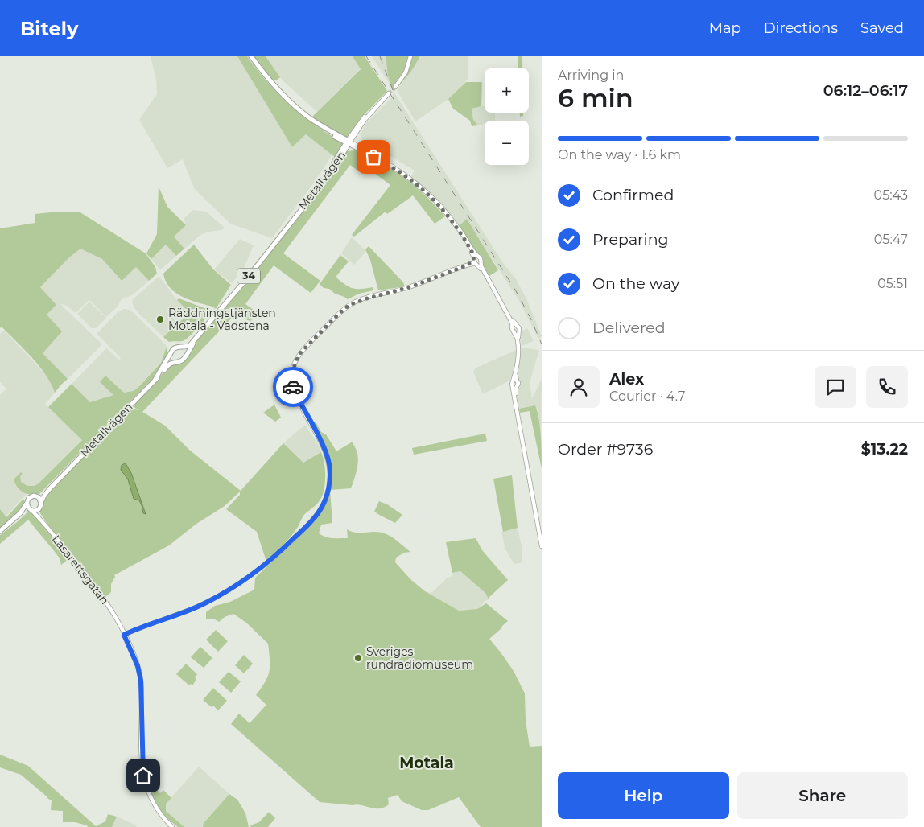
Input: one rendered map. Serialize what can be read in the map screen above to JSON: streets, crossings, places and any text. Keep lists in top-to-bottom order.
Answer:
{
  "streets": {
    "main road": ["Metallvägen", "34"],
    "street": ["Lasarettsgatan"]
  },
  "crossings": [
    ["Metallvägen", "34"],
    ["Metallvägen", "Lasarettsgatan"],
    ["34", "Lasarettsgatan"]
  ],
  "districts": ["Motala"],
  "places": ["Räddningstjänsten Motala - Vadstena", "Sveriges rundradiomuseum"],
  "page": {
    "header": "Bitely",
    "nav": ["Map", "Directions", "Saved"],
    "heading": ["6 min", "Arriving in", "06:12–06:17"],
    "panel": [
      "Alex",
      "Courier · 4.7",
      "Order #9736",
      "$13.22"
    ],
    "map_buttons": ["+", "−"],
    "bar": "On the way · 1.6 km",
    "list": [
      ["Confirmed", "05:43"],
      ["Preparing", "05:47"],
      ["On the way", "05:51"],
      "Delivered"
    ],
    "buttons": ["Help", "Share"]
  }
}
